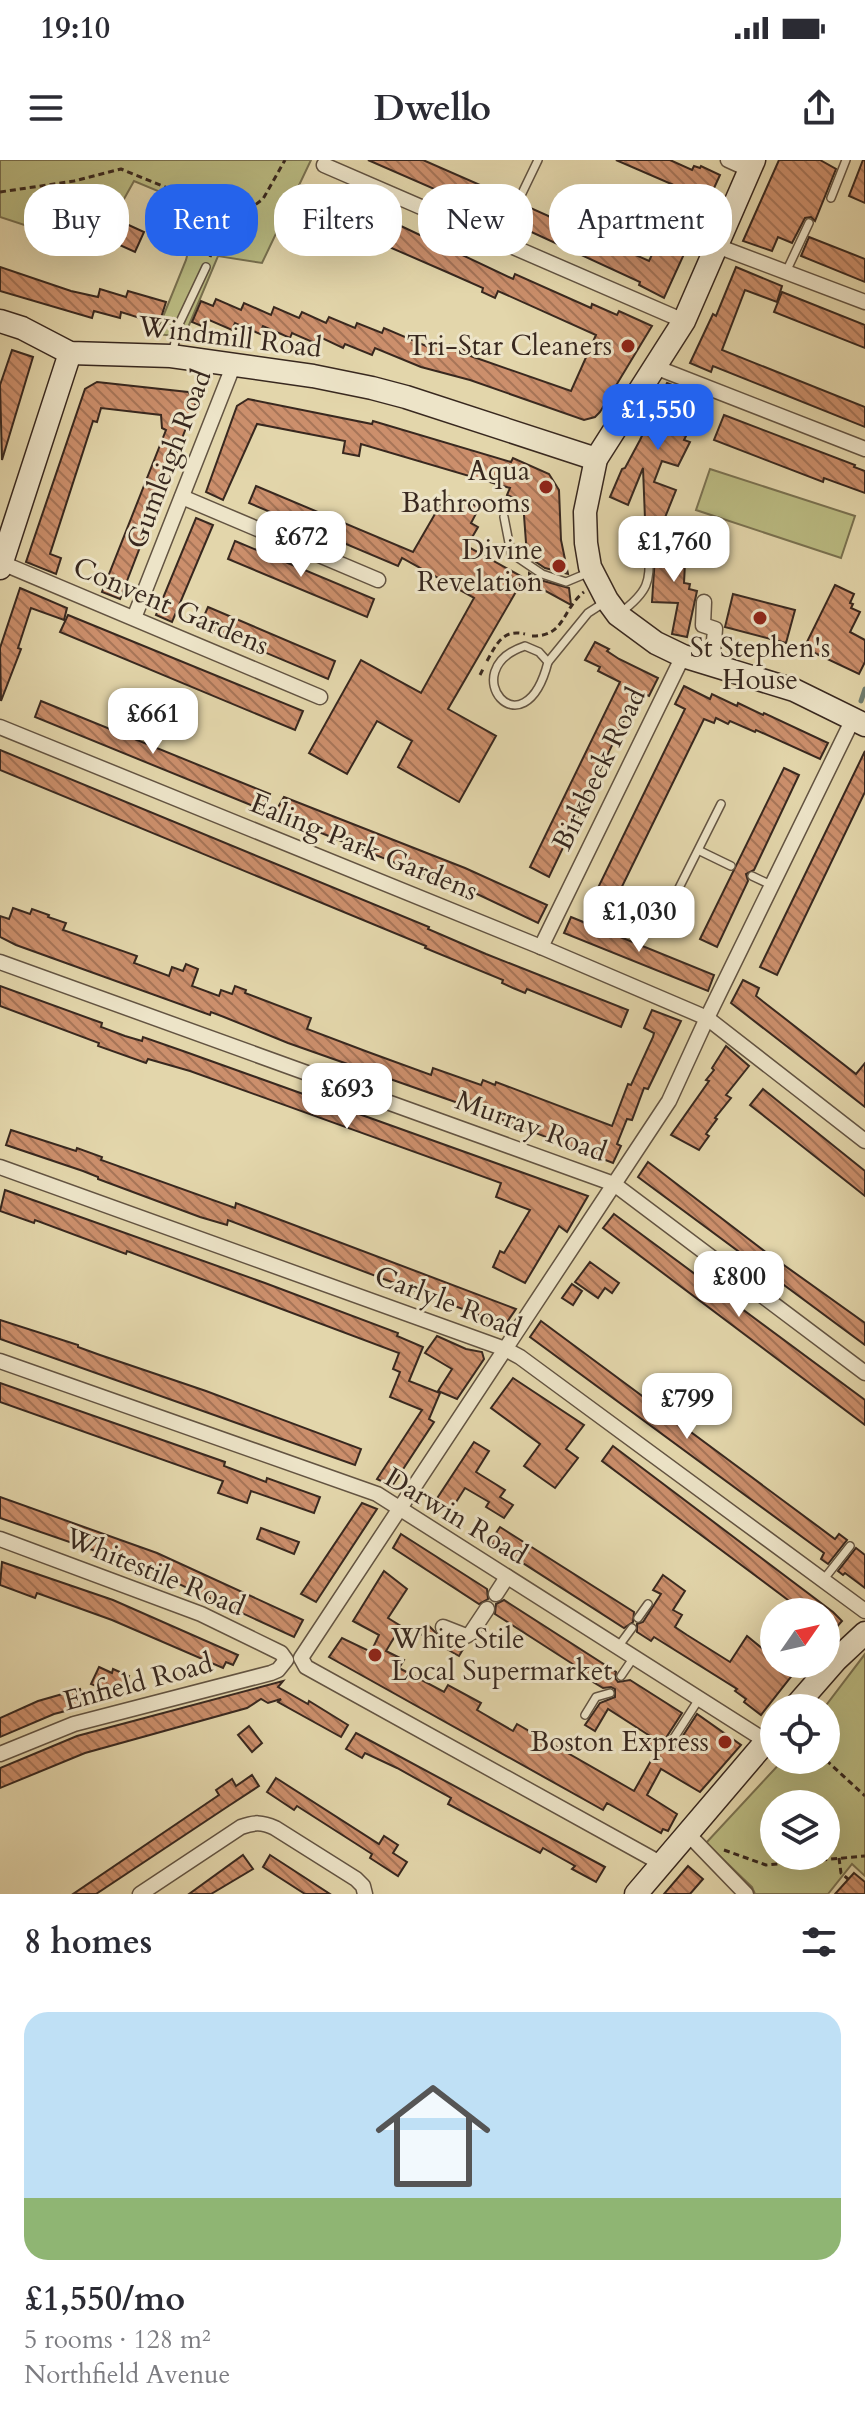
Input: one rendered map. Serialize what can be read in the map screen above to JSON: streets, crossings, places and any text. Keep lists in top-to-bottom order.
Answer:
{
  "streets": {
    "main road": ["Windmill Road"],
    "street": [
      "Gumleigh Road",
      "Convent Gardens",
      "Birkbeck Road",
      "Ealing Park Gardens",
      "Murray Road",
      "Carlyle Road",
      "Darwin Road",
      "Whitestile Road",
      "Enfield Road"
    ]
  },
  "crossings": [
    ["Windmill Road", "Gumleigh Road"],
    ["Gumleigh Road", "Convent Gardens"],
    ["Birkbeck Road", "Ealing Park Gardens"],
    ["Whitestile Road", "Enfield Road"]
  ],
  "places": [
    "Tri-Star Cleaners",
    "Aqua Bathrooms",
    "Divine Revelation",
    "St Stephen's House",
    "White Stile Local Supermarket",
    "Boston Express"
  ],
  "north": "top right",
  "page": {
    "status": "19:10",
    "header": "Dwello",
    "chip": [
      "Buy",
      "Rent",
      "Filters",
      "New",
      "Apartment"
    ],
    "price": [
      "£1,550",
      "£672",
      "£1,760",
      "£661",
      "£1,030",
      "£693",
      "£800",
      "£799"
    ],
    "heading": "8 homes",
    "list": [
      {
        "name": "£1,550/mo",
        "note": "5 rooms · 128 m² · Northfield Avenue"
      }
    ]
  }
}
